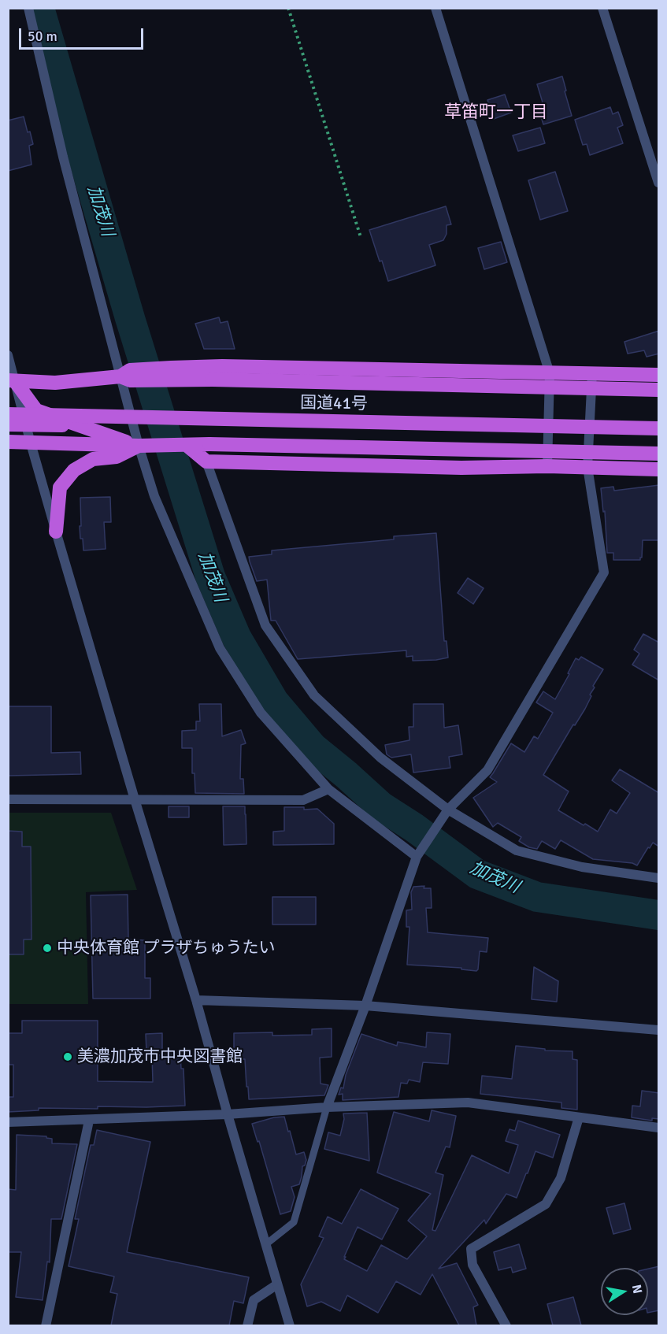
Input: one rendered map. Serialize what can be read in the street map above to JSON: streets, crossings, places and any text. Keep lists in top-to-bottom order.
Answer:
{
  "streets": {
    "highway": ["国道41号"]
  },
  "districts": ["草笛町一丁目"],
  "water": ["加茂川"],
  "places": ["中央体育館 プラザちゅうたい", "美濃加茂市中央図書館"],
  "scale_bar": "50 m",
  "north": "right"
}
